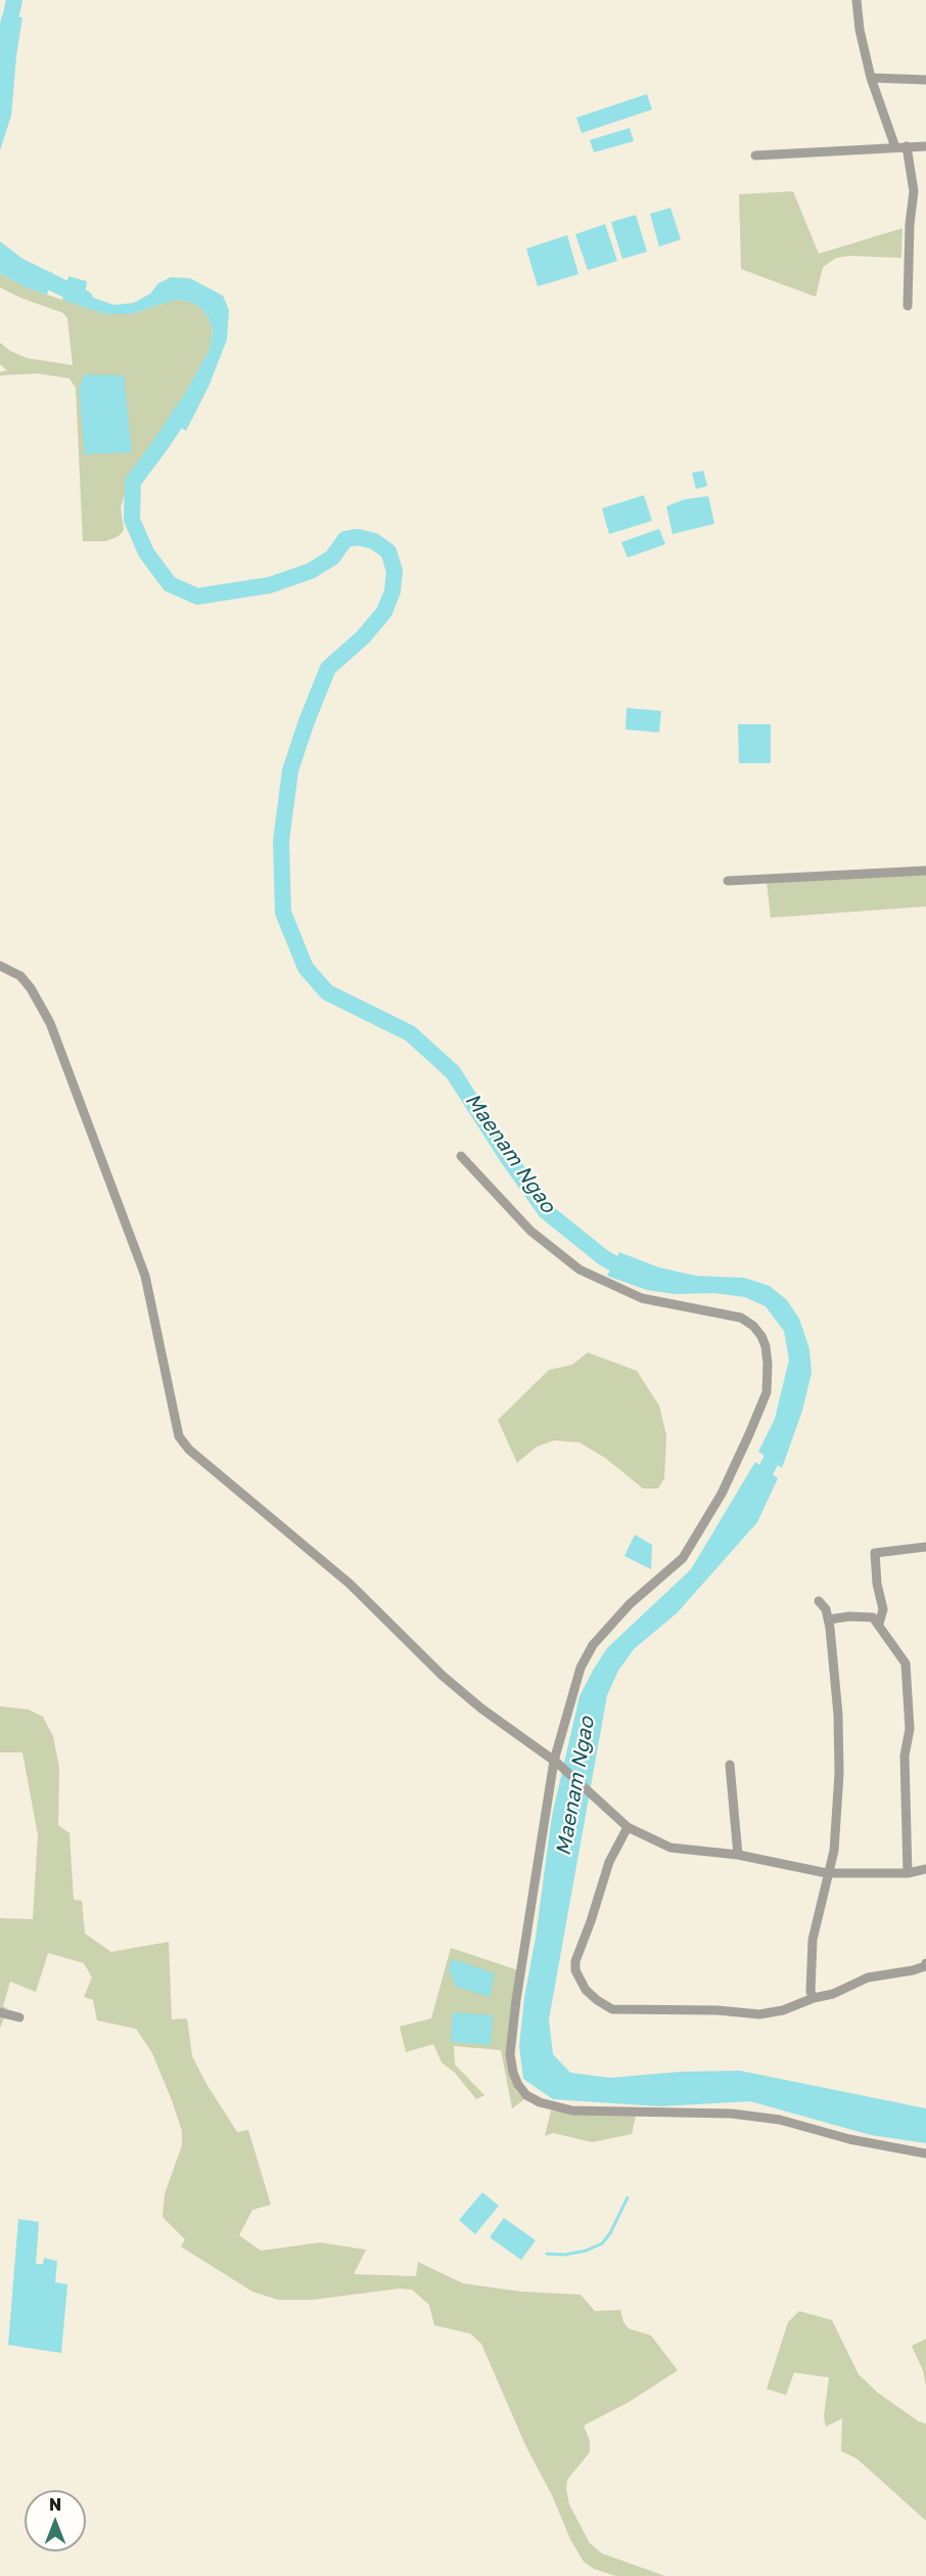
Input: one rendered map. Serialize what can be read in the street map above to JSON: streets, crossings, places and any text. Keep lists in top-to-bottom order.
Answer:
{
  "water": ["Maenam Ngao"],
  "north": "top"
}
